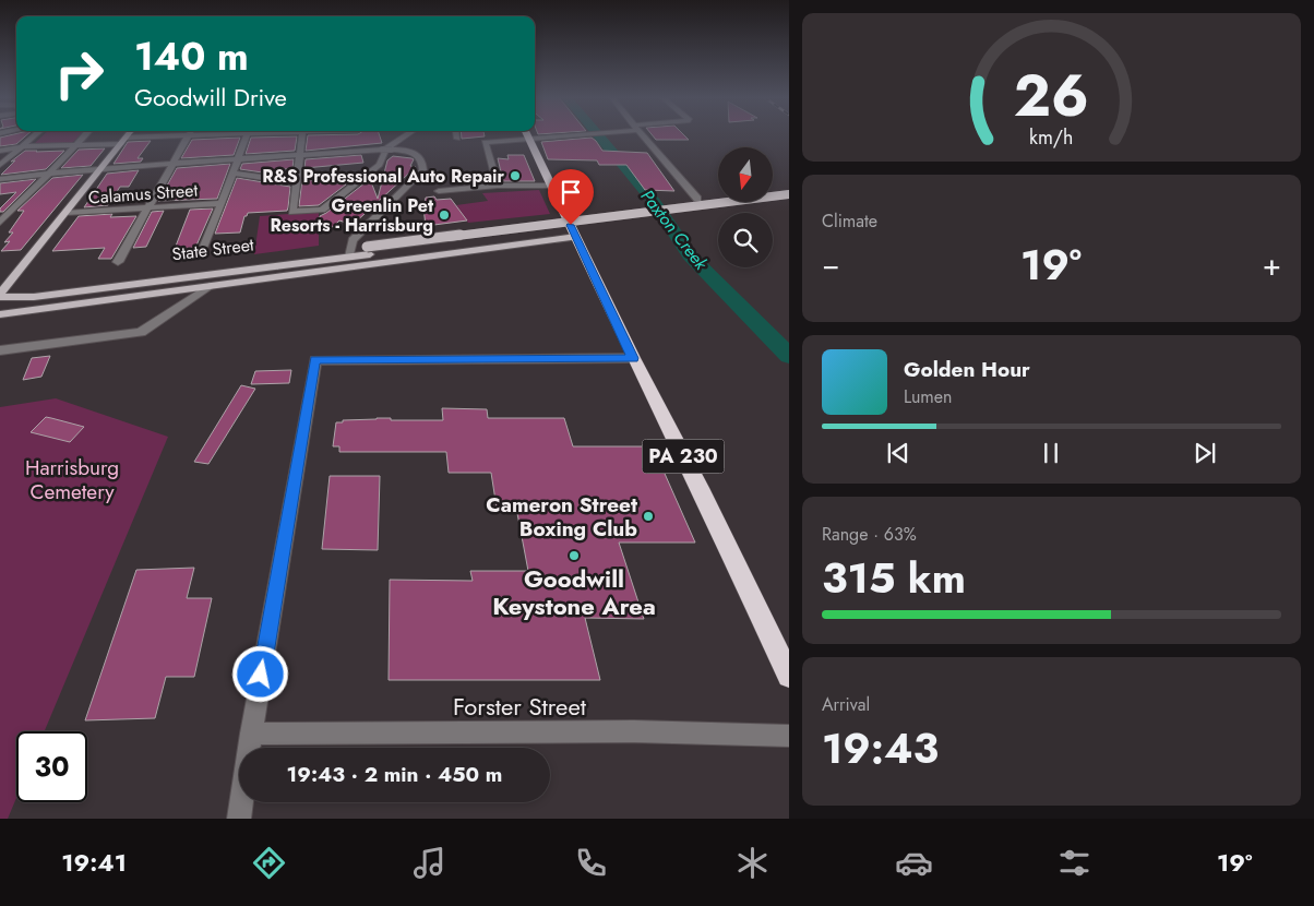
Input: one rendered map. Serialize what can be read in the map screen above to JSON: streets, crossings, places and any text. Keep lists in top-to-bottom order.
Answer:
{
  "streets": {
    "highway": ["PA 230"],
    "main road": ["State Street"],
    "street": ["Calamus Street", "Forster Street"]
  },
  "crossings": [
    ["State Street", "PA 230"]
  ],
  "water": ["Paxton Creek"],
  "parks": ["Harrisburg Cemetery"],
  "places": [
    "R&S Professional Auto Repair",
    "Greenlin Pet Resorts - Harrisburg",
    "Cameron Street Boxing Club",
    "Goodwill Keystone Area"
  ],
  "north": "bottom",
  "page": {
    "turn": ["140 m", "Goodwill Drive"],
    "tile": [
      "Climate",
      ["Range · 63%", "315 km"],
      ["Arrival", "19:43"]
    ],
    "heat": ["−", "19°", "+"],
    "song": ["Golden Hour", "Lumen"],
    "limit": "30",
    "trip": "19:43 · 2 min · 450 m",
    "tabs": ["19:41", "19°"],
    "gauge": ["26", "km/h"]
  }
}
